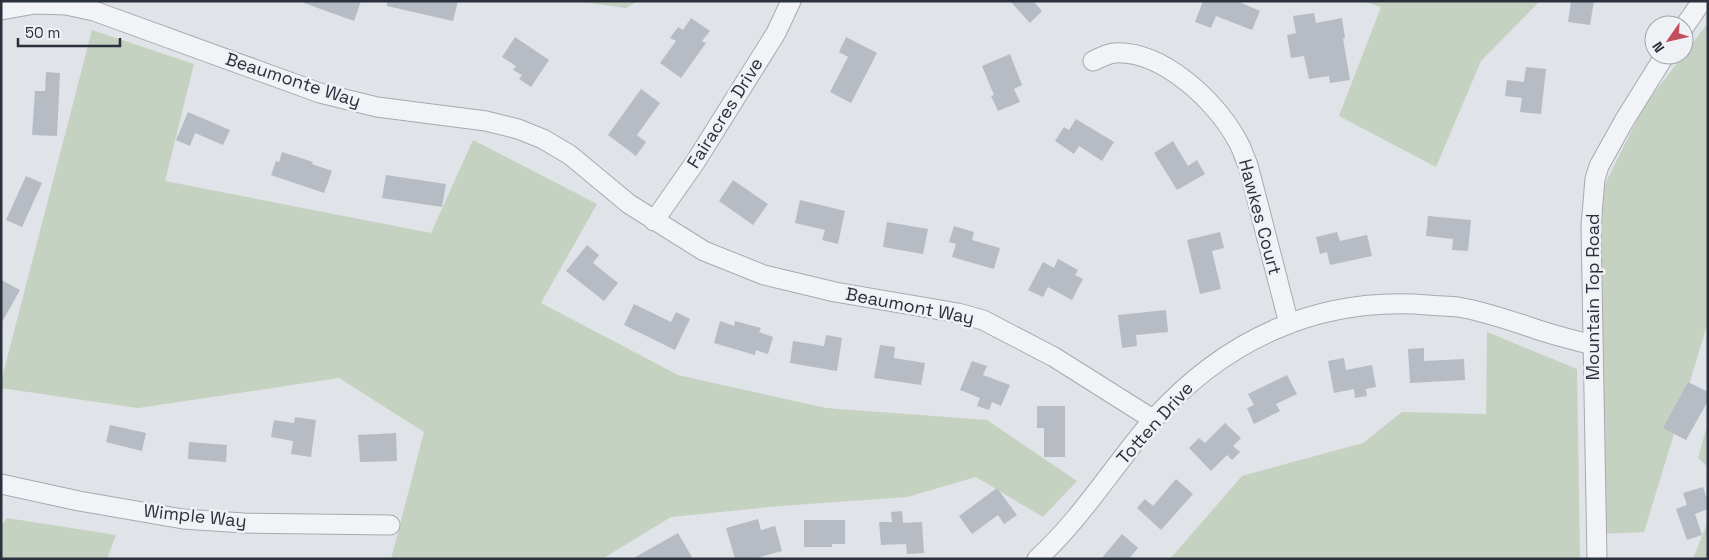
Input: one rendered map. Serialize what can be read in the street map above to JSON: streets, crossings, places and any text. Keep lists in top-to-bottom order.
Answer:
{
  "streets": {
    "street": [
      "Beaumonte Way",
      "Fairacres Drive",
      "Hawkes Court",
      "Mountain Top Road",
      "Beaumont Way",
      "Totten Drive",
      "Wimple Way"
    ]
  },
  "crossings": [
    ["Beaumonte Way", "Fairacres Drive"],
    ["Beaumonte Way", "Beaumont Way"],
    ["Fairacres Drive", "Beaumont Way"],
    ["Hawkes Court", "Totten Drive"],
    ["Mountain Top Road", "Totten Drive"],
    ["Beaumont Way", "Totten Drive"]
  ],
  "scale_bar": "50 m",
  "north": "bottom left"
}
